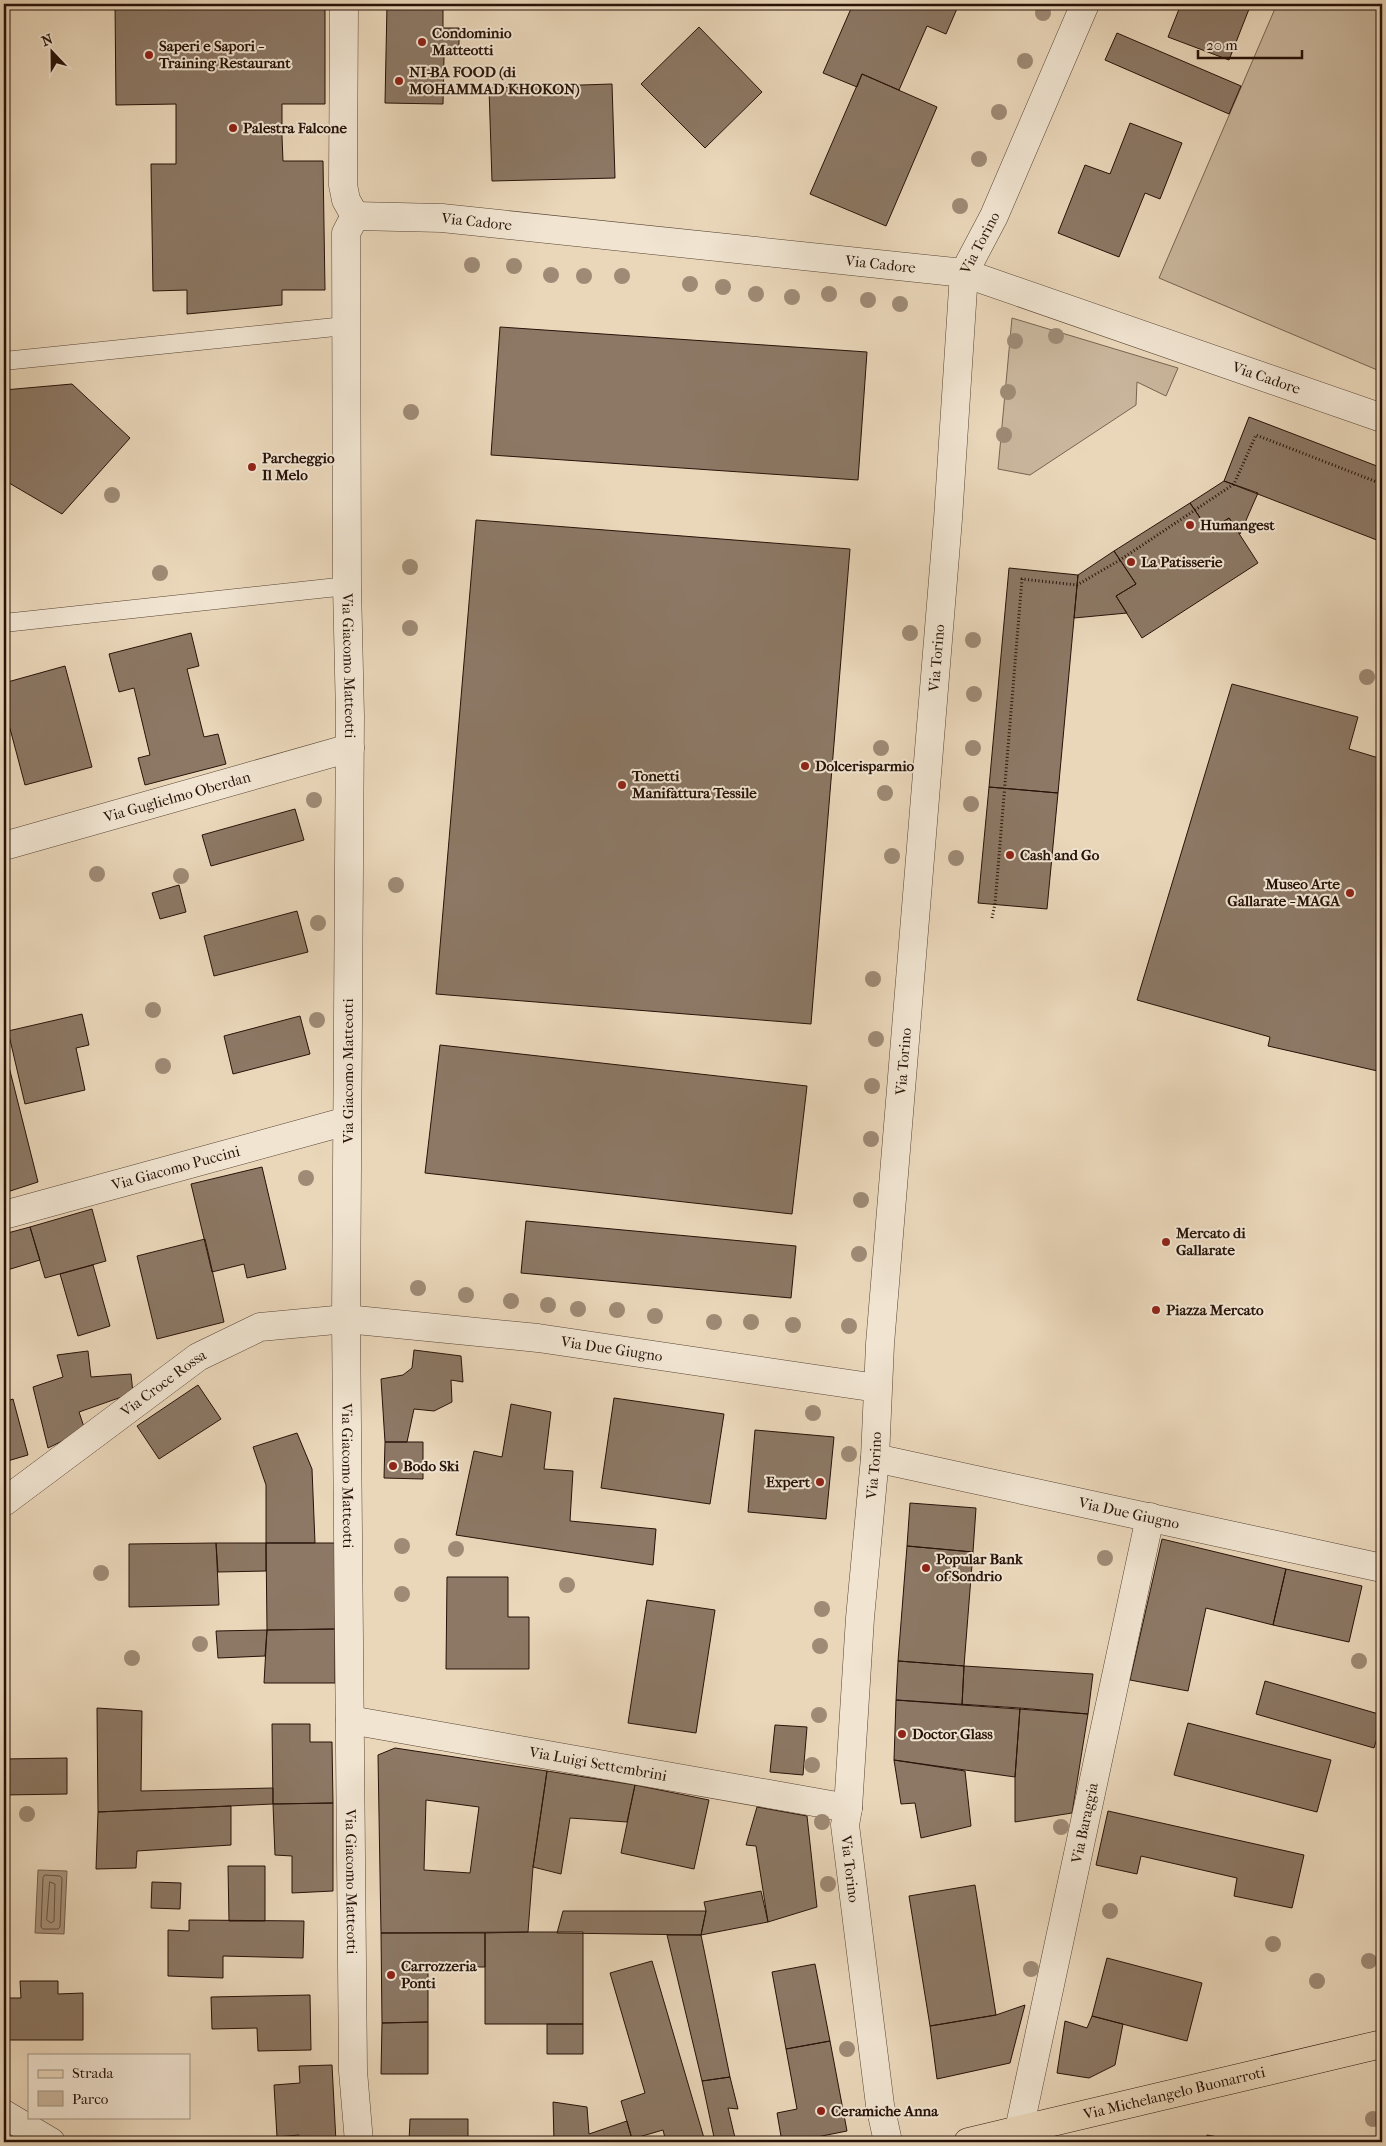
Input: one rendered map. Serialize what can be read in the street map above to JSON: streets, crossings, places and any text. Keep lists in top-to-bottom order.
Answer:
{
  "streets": {
    "main road": ["Via Michelangelo Buonarroti"],
    "street": [
      "Via Cadore",
      "Via Torino",
      "Via Giacomo Matteotti",
      "Via Guglielmo Oberdan",
      "Via Giacomo Puccini",
      "Via Due Giugno",
      "Via Croce Rossa",
      "Via Luigi Settembrini",
      "Via Baraggia"
    ]
  },
  "crossings": [
    ["Via Cadore", "Via Torino"],
    ["Via Cadore", "Via Giacomo Matteotti"],
    ["Via Torino", "Via Due Giugno"],
    ["Via Torino", "Via Luigi Settembrini"],
    ["Via Giacomo Matteotti", "Via Guglielmo Oberdan"],
    ["Via Giacomo Matteotti", "Via Giacomo Puccini"],
    ["Via Giacomo Matteotti", "Via Due Giugno"],
    ["Via Giacomo Matteotti", "Via Croce Rossa"],
    ["Via Giacomo Matteotti", "Via Luigi Settembrini"],
    ["Via Due Giugno", "Via Croce Rossa"],
    ["Via Due Giugno", "Via Baraggia"],
    ["Via Baraggia", "Via Michelangelo Buonarroti"]
  ],
  "places": [
    "Condominio Matteotti",
    "Saperi e Sapori - Training Restaurant",
    "NI-BA FOOD (di MOHAMMAD KHOKON)",
    "Palestra Falcone",
    "Parcheggio Il Melo",
    "Humangest",
    "La Patisserie",
    "Dolcerisparmio",
    "Tonetti Manifattura Tessile",
    "Cash and Go",
    "Museo Arte Gallarate - MAGA",
    "Mercato di Gallarate",
    "Piazza Mercato",
    "Bodo Ski",
    "Expert",
    "Popular Bank of Sondrio",
    "Doctor Glass",
    "Carrozzeria Ponti",
    "Ceramiche Anna"
  ],
  "legend": ["Strada", "Parco"],
  "scale_bar": "20 m",
  "north": "top"
}
